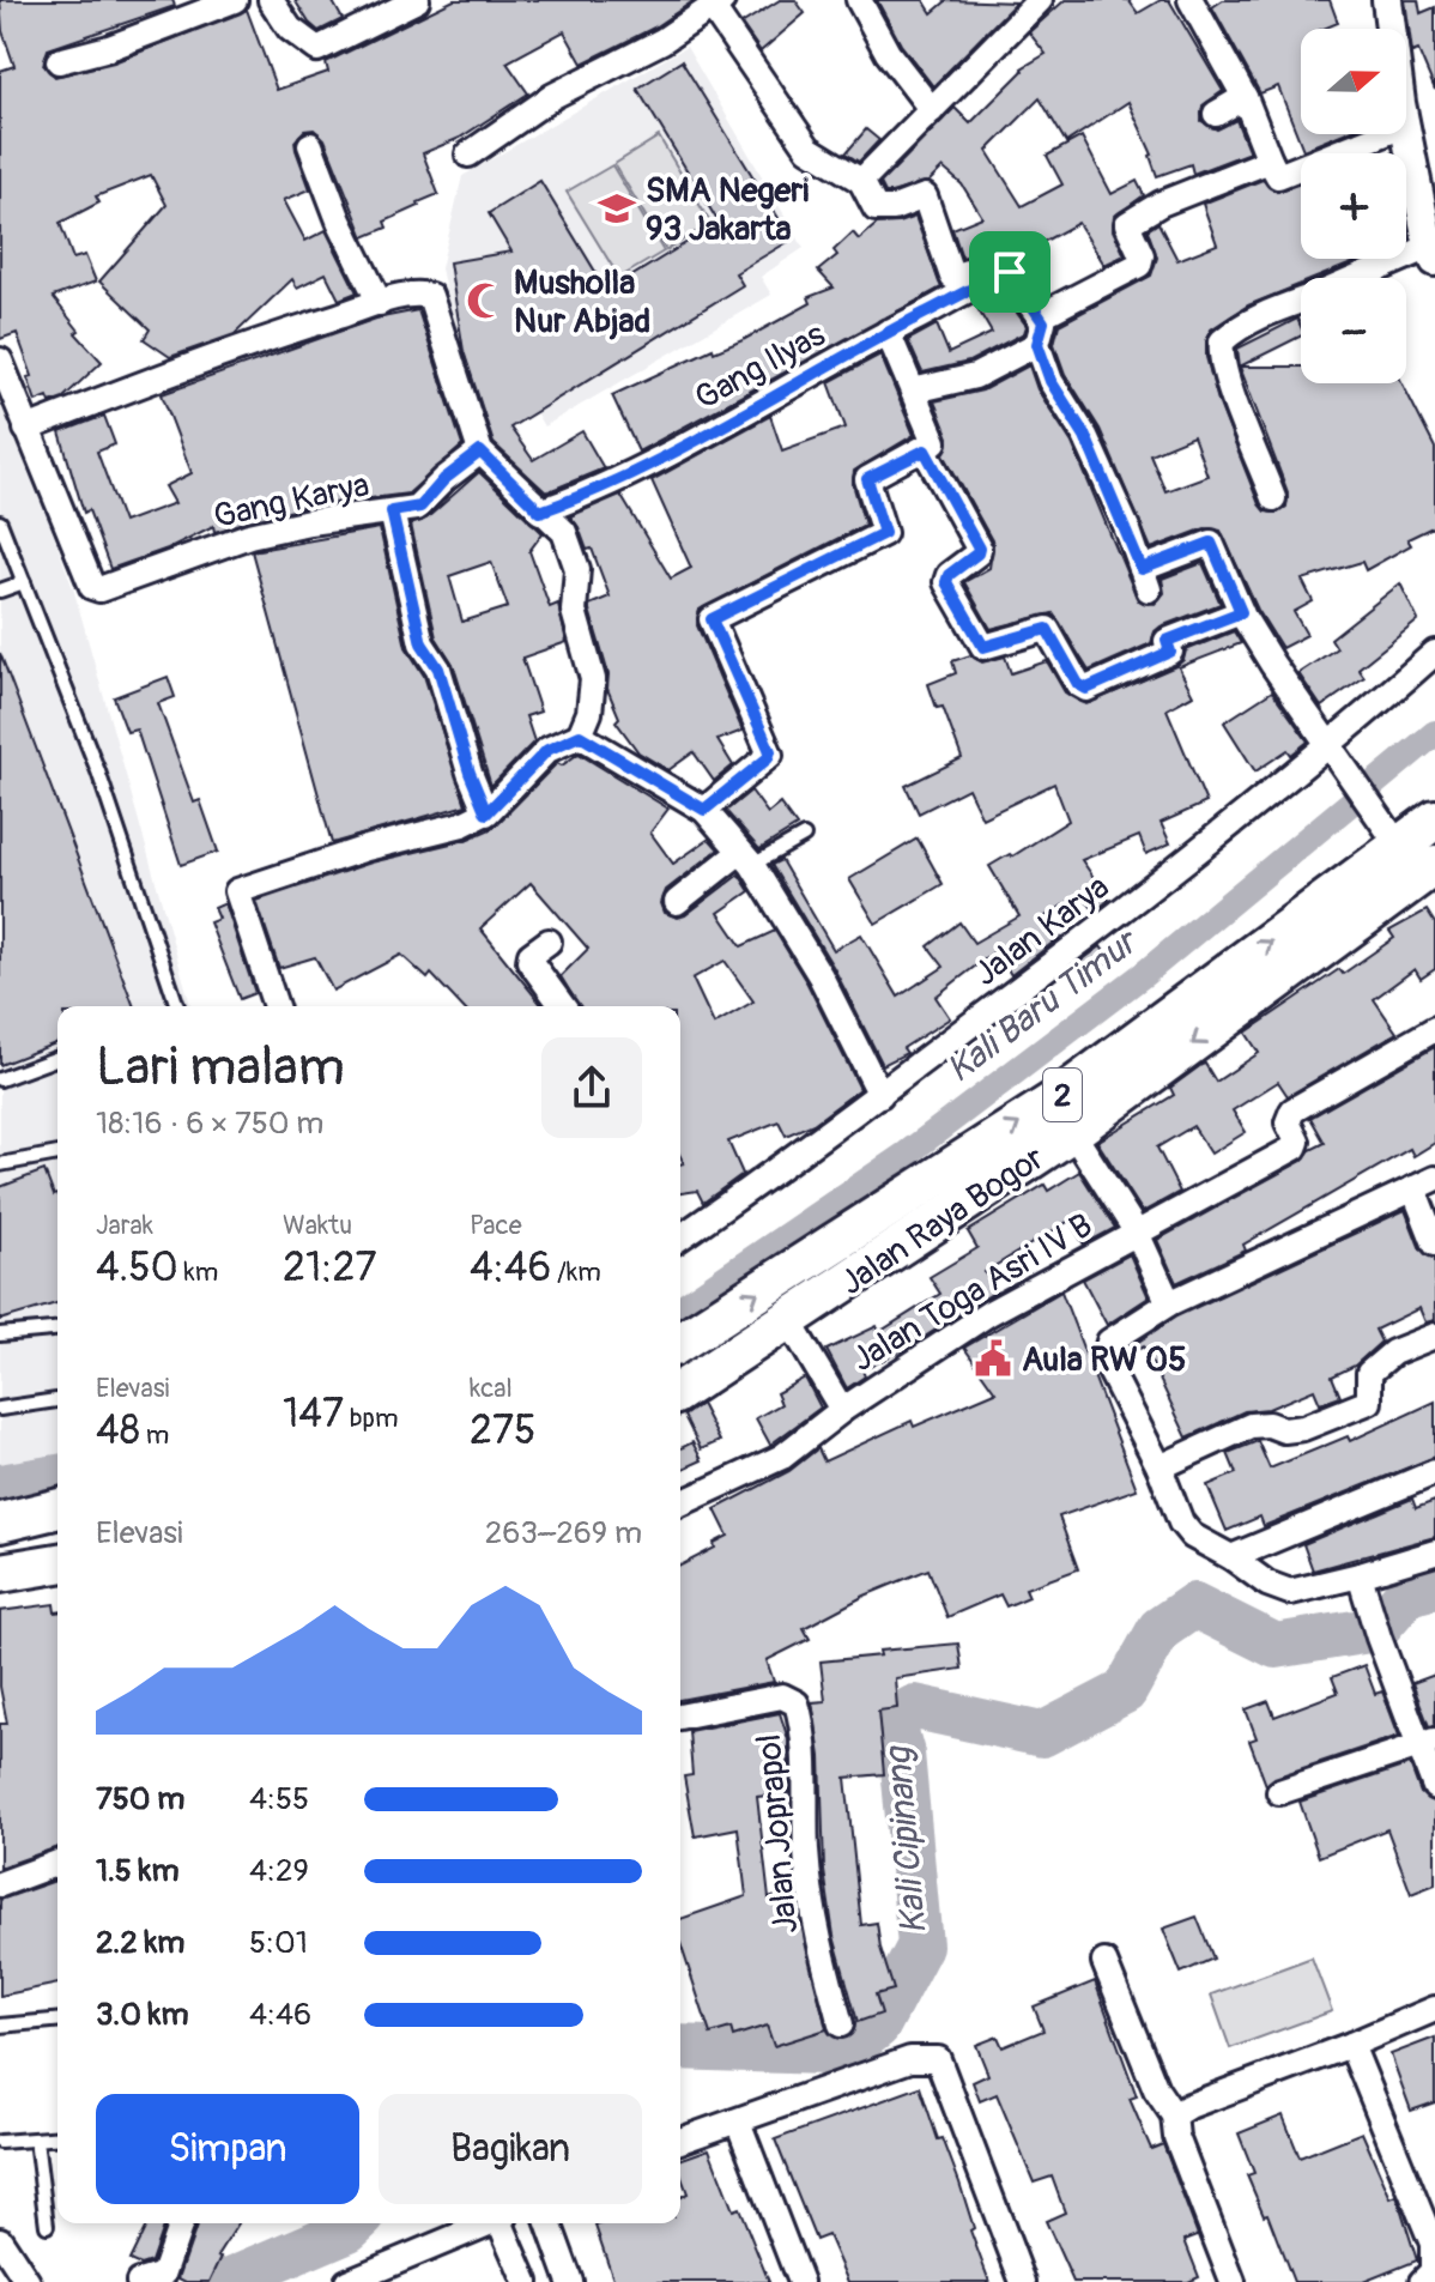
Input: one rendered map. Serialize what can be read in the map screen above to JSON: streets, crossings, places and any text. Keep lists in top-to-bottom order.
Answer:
{
  "streets": {
    "highway": ["2", "Jalan Raya Bogor"],
    "street": [
      "Gang Ilyas",
      "Gang Karya",
      "Jalan Karya",
      "Jalan Toga Asri IV B",
      "Jalan Joprapol"
    ]
  },
  "water": ["Kali Baru Timur", "Kali Cipinang"],
  "places": {
    "school or university": ["SMA Negeri 93 Jakarta"],
    "mosque": ["Musholla Nur Abjad"],
    "public building": ["Aula RW 05"]
  },
  "north": "right",
  "page": {
    "map_buttons": ["+", "−"],
    "heading": ["Lari malam", "18:16 · 6 × 750 m"],
    "stats": [
      ["Jarak", "4.50 km"],
      ["Waktu", "21:27"],
      ["Pace", "4:46 /km"],
      ["Elevasi", "48 m"],
      ["147 bpm"],
      ["kcal", "275"]
    ],
    "chart": ["Elevasi", "263–269 m"],
    "list": [
      {
        "name": "750 m",
        "note": "4:55"
      },
      {
        "name": "1.5 km",
        "note": "4:29"
      },
      {
        "name": "2.2 km",
        "note": "5:01"
      },
      {
        "name": "3.0 km",
        "note": "4:46"
      }
    ],
    "buttons": ["Simpan", "Bagikan"]
  }
}
